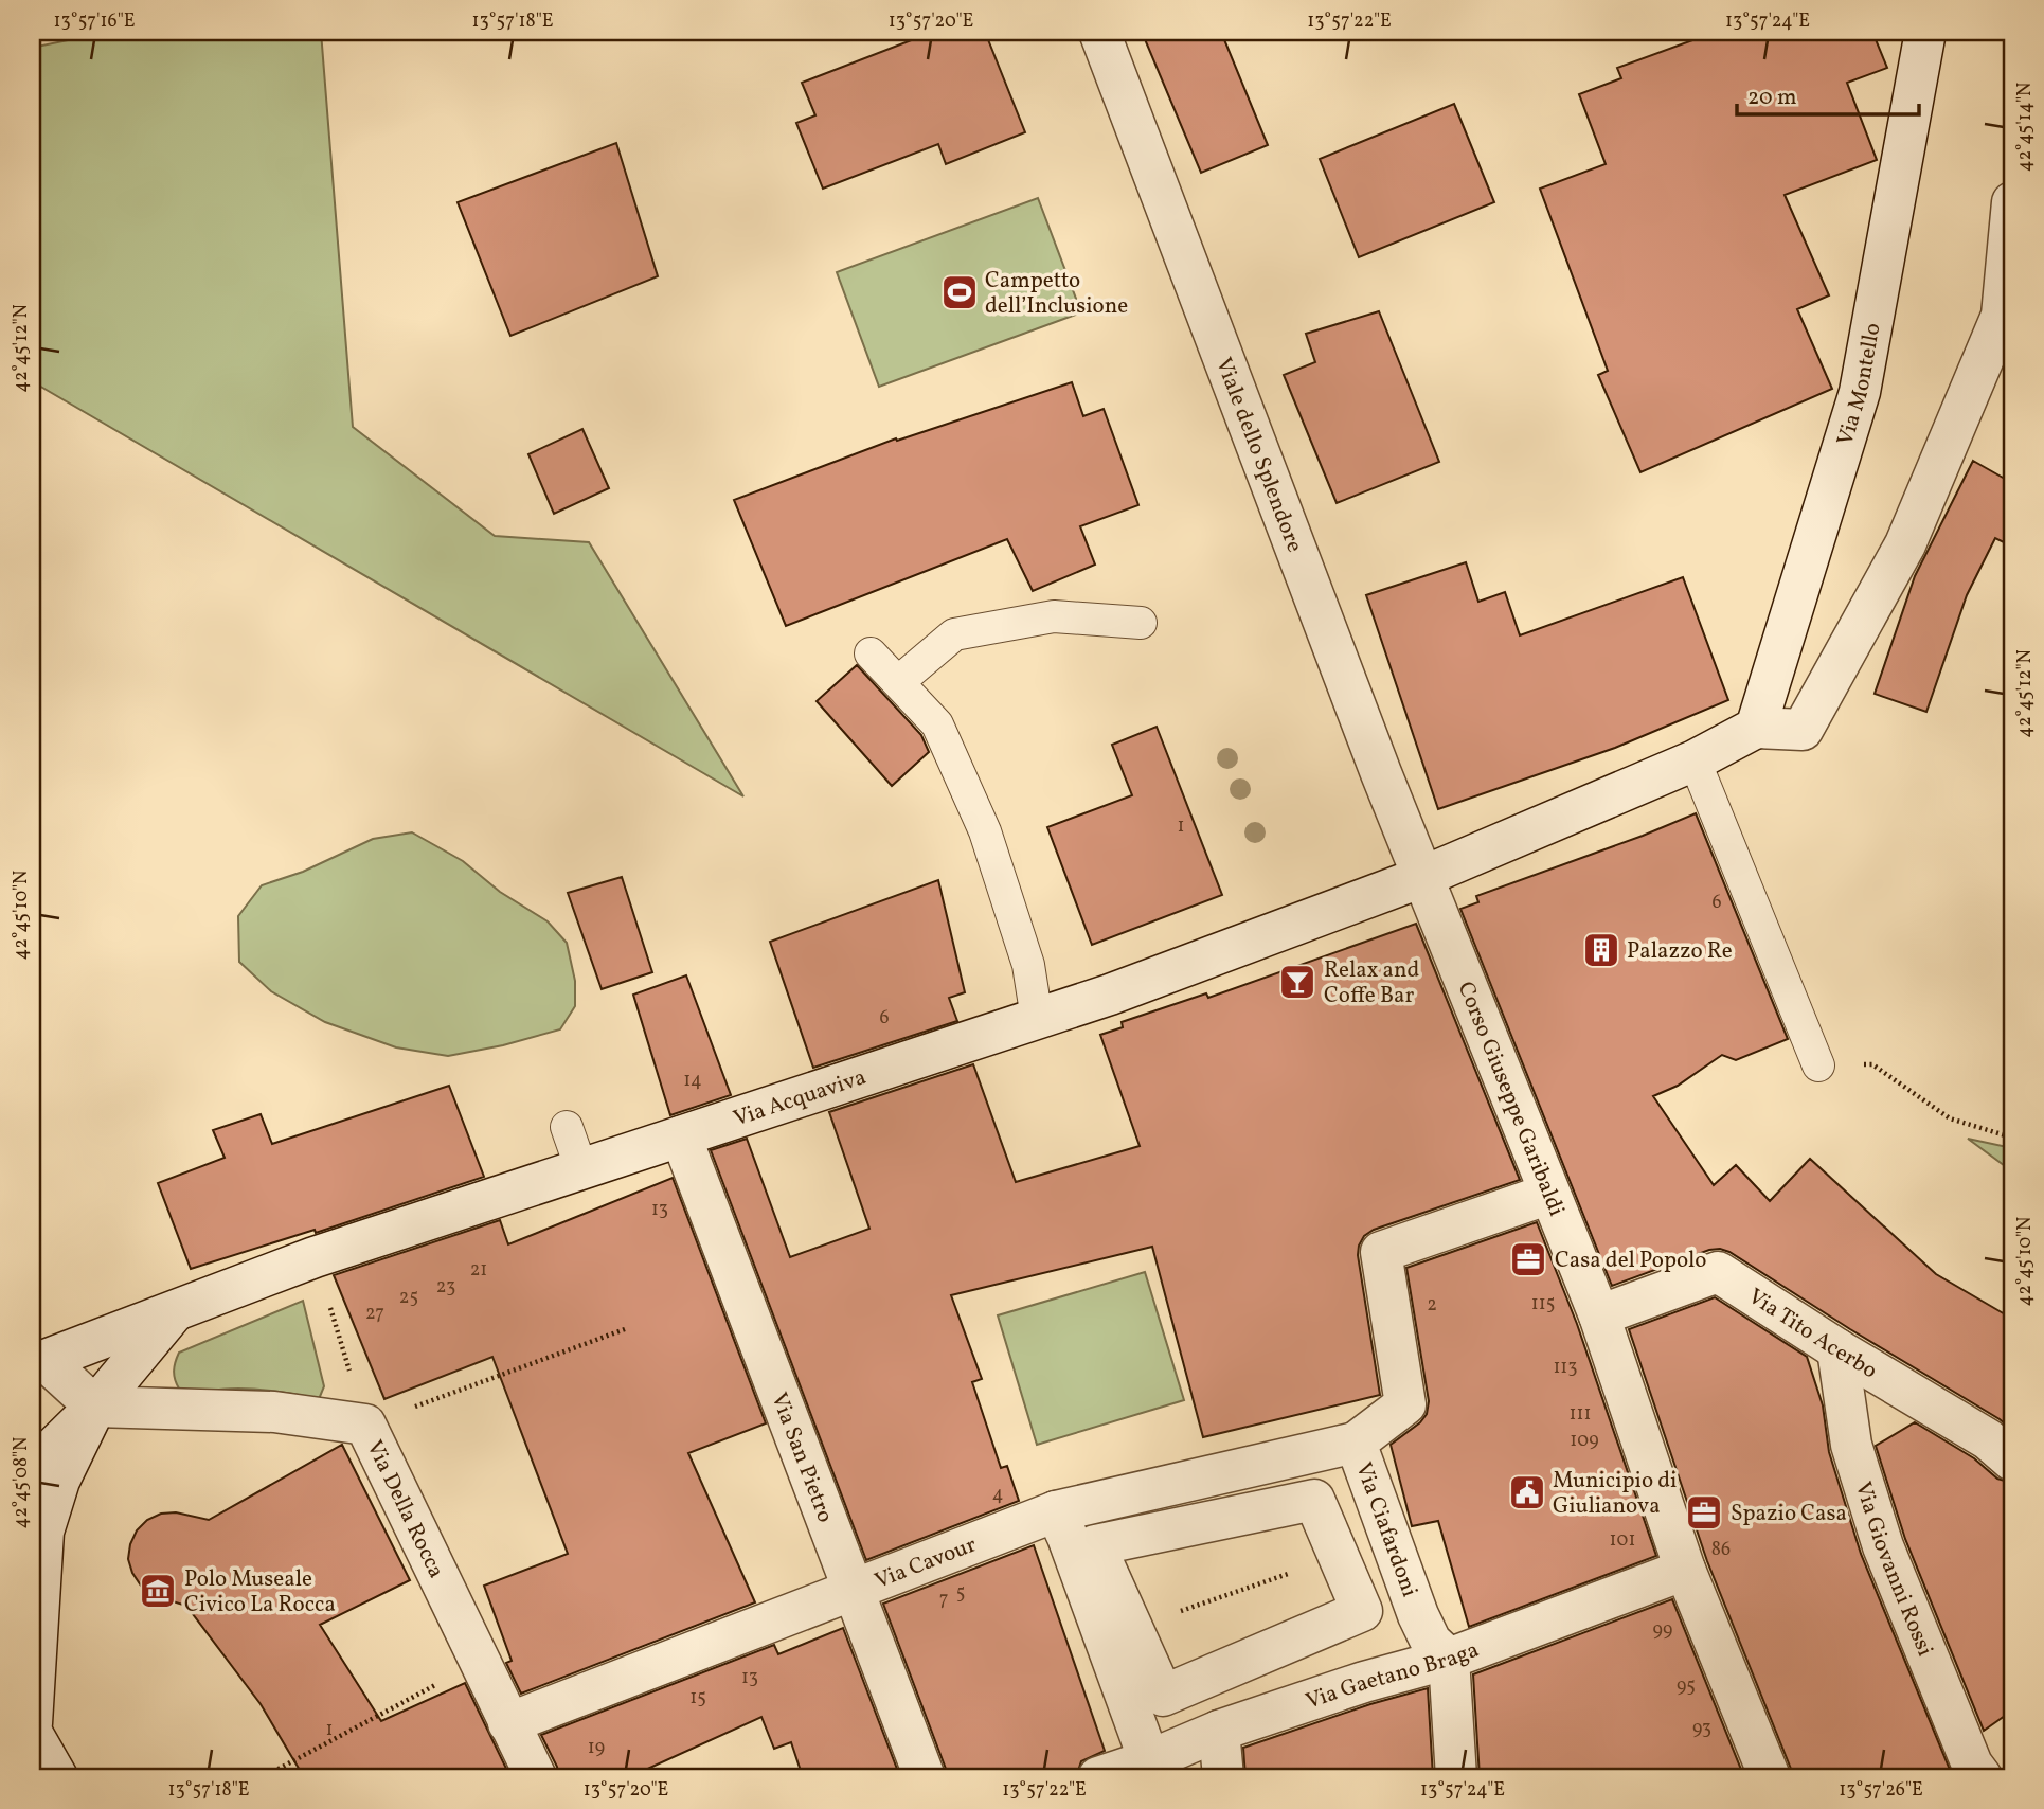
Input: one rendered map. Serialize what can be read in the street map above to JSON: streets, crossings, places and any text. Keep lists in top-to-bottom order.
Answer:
{
  "streets": {
    "street": [
      "Via Montello",
      "Viale dello Splendore",
      "Via Acquaviva",
      "Corso Giuseppe Garibaldi",
      "Via Tito Acerbo",
      "Via San Pietro",
      "Via Della Rocca",
      "Via Ciafardoni",
      "Via Cavour",
      "Via Giovanni Rossi",
      "Via Gaetano Braga"
    ]
  },
  "crossings": [
    ["Viale dello Splendore", "Via Acquaviva"],
    ["Viale dello Splendore", "Corso Giuseppe Garibaldi"],
    ["Via Acquaviva", "Corso Giuseppe Garibaldi"],
    ["Via Acquaviva", "Via San Pietro"],
    ["Via Acquaviva", "Via Della Rocca"],
    ["Corso Giuseppe Garibaldi", "Via Tito Acerbo"],
    ["Corso Giuseppe Garibaldi", "Via Ciafardoni"],
    ["Corso Giuseppe Garibaldi", "Via Gaetano Braga"],
    ["Via Tito Acerbo", "Via Giovanni Rossi"],
    ["Via San Pietro", "Via Cavour"],
    ["Via Della Rocca", "Via Cavour"],
    ["Via Ciafardoni", "Via Cavour"],
    ["Via Ciafardoni", "Via Gaetano Braga"]
  ],
  "places": {
    "sports": ["Campetto dell’Inclusione"],
    "building": ["Palazzo Re"],
    "bar": ["Relax and Coffe Bar"],
    "office": ["Casa del Popolo", "Spazio Casa"],
    "public building": ["Municipio di Giulianova"],
    "museum": ["Polo Museale Civico La Rocca"]
  },
  "house_numbers": [
    "1",
    "6",
    "6",
    "14",
    "13",
    "21",
    "23",
    "25",
    "115",
    "2",
    "27",
    "113",
    "111",
    "109",
    "4",
    "101",
    "86",
    "5",
    "7",
    "99",
    "13",
    "95",
    "15",
    "93",
    "1",
    "19"
  ],
  "scale_bar": "20 m",
  "coordinates": [
    "13°57'16\"E",
    "13°57'18\"E",
    "13°57'20\"E",
    "13°57'22\"E",
    "13°57'24\"E",
    "42°45'14\"N",
    "42°45'12\"N",
    "42°45'10\"N",
    "42°45'08\"N",
    "13°57'26\"E"
  ]
}
